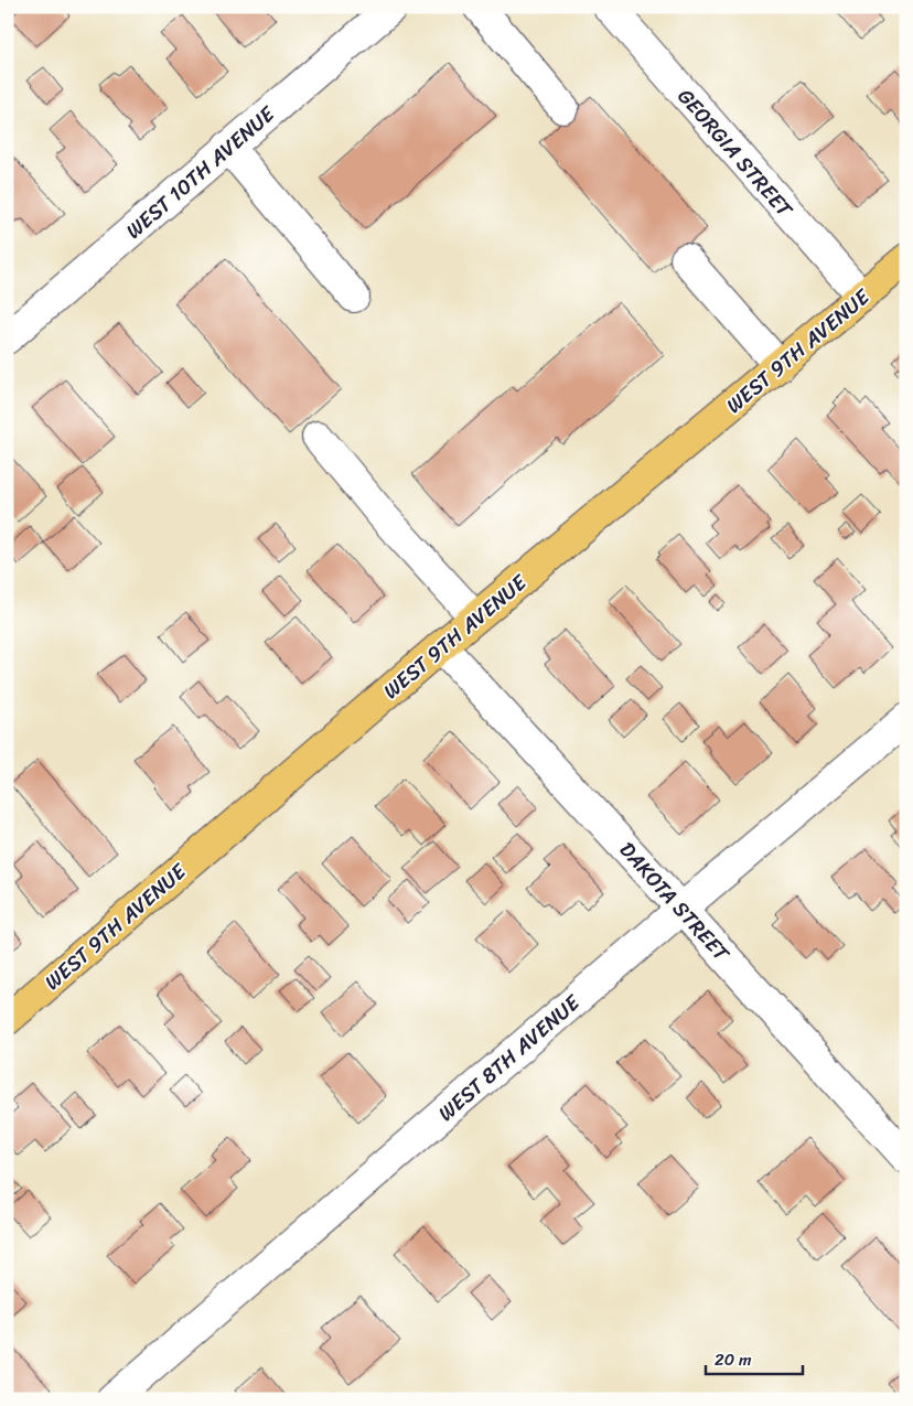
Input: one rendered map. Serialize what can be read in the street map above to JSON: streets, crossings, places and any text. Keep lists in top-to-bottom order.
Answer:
{
  "streets": {
    "main road": ["WEST 9TH AVENUE"],
    "street": [
      "GEORGIA STREET",
      "WEST 10TH AVENUE",
      "DAKOTA STREET",
      "WEST 8TH AVENUE"
    ]
  },
  "crossings": [
    ["GEORGIA STREET", "WEST 9TH AVENUE"],
    ["WEST 9TH AVENUE", "DAKOTA STREET"],
    ["DAKOTA STREET", "WEST 8TH AVENUE"]
  ],
  "scale_bar": "20 m"
}
